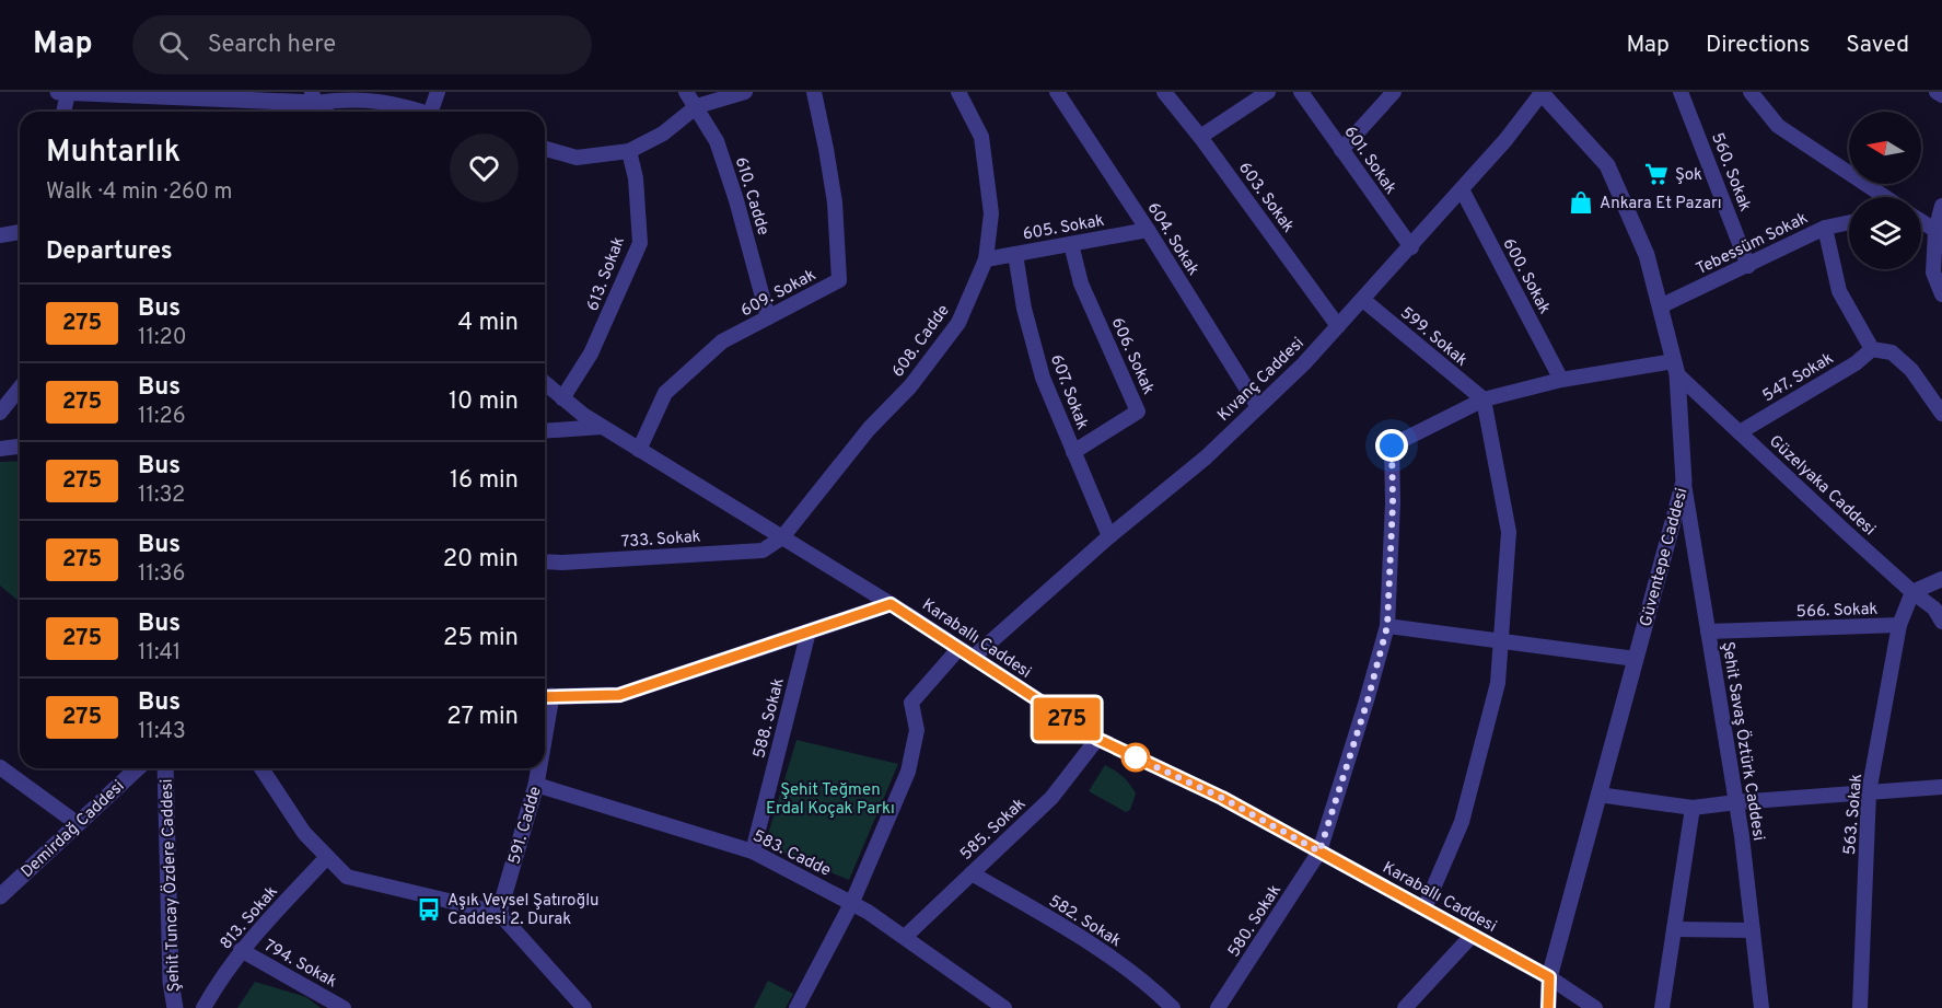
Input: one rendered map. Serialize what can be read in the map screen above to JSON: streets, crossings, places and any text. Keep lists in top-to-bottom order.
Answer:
{
  "streets": {
    "street": [
      "601. Sokak",
      "560. Sokak",
      "610. Cadde",
      "603. Sokak",
      "605. Sokak",
      "604. Sokak",
      "Tebessüm Sokak",
      "613. Sokak",
      "600. Sokak",
      "609. Sokak",
      "599. Sokak",
      "608. Cadde",
      "606. Sokak",
      "547. Sokak",
      "Kıvanç Caddesi",
      "607. Sokak",
      "Güzelyaka Caddesi",
      "733. Sokak",
      "Güventepe Caddesi",
      "566. Sokak",
      "Karaballı Caddesi",
      "588. Sokak",
      "Şehit Savaş Öztürk Caddesi",
      "563. Sokak",
      "591. Cadde",
      "Demirdağ Caddesi",
      "585. Sokak",
      "583. Cadde",
      "Şehit Tuncay Özdere Caddesi",
      "813. Sokak",
      "582. Sokak",
      "580. Sokak",
      "794. Sokak"
    ]
  },
  "crossings": [
    ["601. Sokak", "Kıvanç Caddesi"],
    ["560. Sokak", "Tebessüm Sokak"],
    ["610. Cadde", "609. Sokak"],
    ["603. Sokak", "Kıvanç Caddesi"],
    ["605. Sokak", "604. Sokak"],
    ["605. Sokak", "608. Cadde"],
    ["605. Sokak", "606. Sokak"],
    ["605. Sokak", "607. Sokak"],
    ["604. Sokak", "Kıvanç Caddesi"],
    ["Tebessüm Sokak", "Güventepe Caddesi"],
    ["613. Sokak", "Karaballı Caddesi"],
    ["600. Sokak", "Kıvanç Caddesi"],
    ["609. Sokak", "Karaballı Caddesi"],
    ["599. Sokak", "Kıvanç Caddesi"],
    ["599. Sokak", "580. Sokak"],
    ["608. Cadde", "733. Sokak"],
    ["608. Cadde", "Karaballı Caddesi"],
    ["606. Sokak", "607. Sokak"],
    ["547. Sokak", "Güzelyaka Caddesi"],
    ["Kıvanç Caddesi", "607. Sokak"],
    ["Kıvanç Caddesi", "Güventepe Caddesi"],
    ["Kıvanç Caddesi", "Karaballı Caddesi"],
    ["Güzelyaka Caddesi", "Güventepe Caddesi"],
    ["Güzelyaka Caddesi", "566. Sokak"],
    ["733. Sokak", "Karaballı Caddesi"],
    ["Güventepe Caddesi", "Karaballı Caddesi"],
    ["Güventepe Caddesi", "Şehit Savaş Öztürk Caddesi"],
    ["566. Sokak", "Şehit Savaş Öztürk Caddesi"],
    ["566. Sokak", "563. Sokak"],
    ["Karaballı Caddesi", "585. Sokak"],
    ["Karaballı Caddesi", "580. Sokak"],
    ["588. Sokak", "583. Cadde"],
    ["591. Cadde", "583. Cadde"],
    ["585. Sokak", "583. Cadde"],
    ["585. Sokak", "582. Sokak"],
    ["813. Sokak", "794. Sokak"]
  ],
  "parks": ["Şehit Teğmen Erdal Koçak Parkı"],
  "places": {
    "supermarket": ["Şok"],
    "shop": ["Ankara Et Pazarı"],
    "bus stop": ["Aşık Veysel Şatıroğlu Caddesi 2. Durak"]
  },
  "lines": ["bus line 275"],
  "north": "left",
  "page": {
    "header": "Map",
    "search": "Search here",
    "nav": ["Map", "Directions", "Saved"],
    "on_map": "275",
    "heading": [
      ["Muhtarlık", "Walk · 4 min · 260 m"],
      "Departures"
    ],
    "list": [
      {
        "mark": "275",
        "name": "Bus",
        "note": "11:20",
        "value": "4 min"
      },
      {
        "mark": "275",
        "name": "Bus",
        "note": "11:26",
        "value": "10 min"
      },
      {
        "mark": "275",
        "name": "Bus",
        "note": "11:32",
        "value": "16 min"
      },
      {
        "mark": "275",
        "name": "Bus",
        "note": "11:36",
        "value": "20 min"
      },
      {
        "mark": "275",
        "name": "Bus",
        "note": "11:41",
        "value": "25 min"
      },
      {
        "mark": "275",
        "name": "Bus",
        "note": "11:43",
        "value": "27 min"
      }
    ]
  }
}
